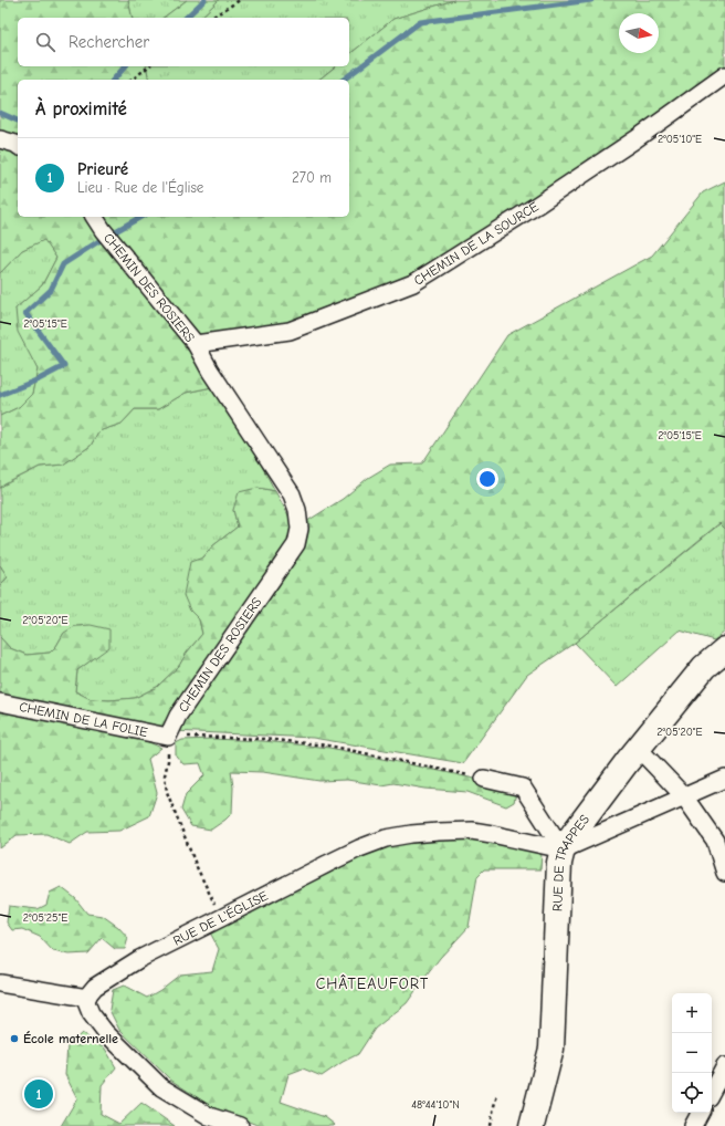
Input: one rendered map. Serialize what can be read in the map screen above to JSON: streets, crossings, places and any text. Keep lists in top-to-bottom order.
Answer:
{
  "streets": {
    "street": [
      "CHEMIN DE LA SOURCE",
      "CHEMIN DES ROSIERS",
      "CHEMIN DE LA FOLIE",
      "RUE DE TRAPPES",
      "RUE DE L'ÉGLISE"
    ]
  },
  "crossings": [
    ["CHEMIN DE LA SOURCE", "CHEMIN DES ROSIERS"],
    ["CHEMIN DES ROSIERS", "CHEMIN DE LA FOLIE"],
    ["RUE DE TRAPPES", "RUE DE L'ÉGLISE"]
  ],
  "districts": ["CHÂTEAUFORT"],
  "places": ["École maternelle"],
  "north": "right",
  "page": {
    "search": "Rechercher",
    "heading": "À proximité",
    "list": [
      {
        "mark": "1",
        "name": "Prieuré",
        "note": "Lieu · Rue de l'Église",
        "value": "270 m"
      }
    ],
    "map_buttons": ["+", "−"],
    "pins": "1"
  },
  "coordinates": [
    "2°05'10\"E",
    "2°05'15\"E",
    "2°05'20\"E",
    "2°05'25\"E",
    "48°44'10\"N"
  ]
}
